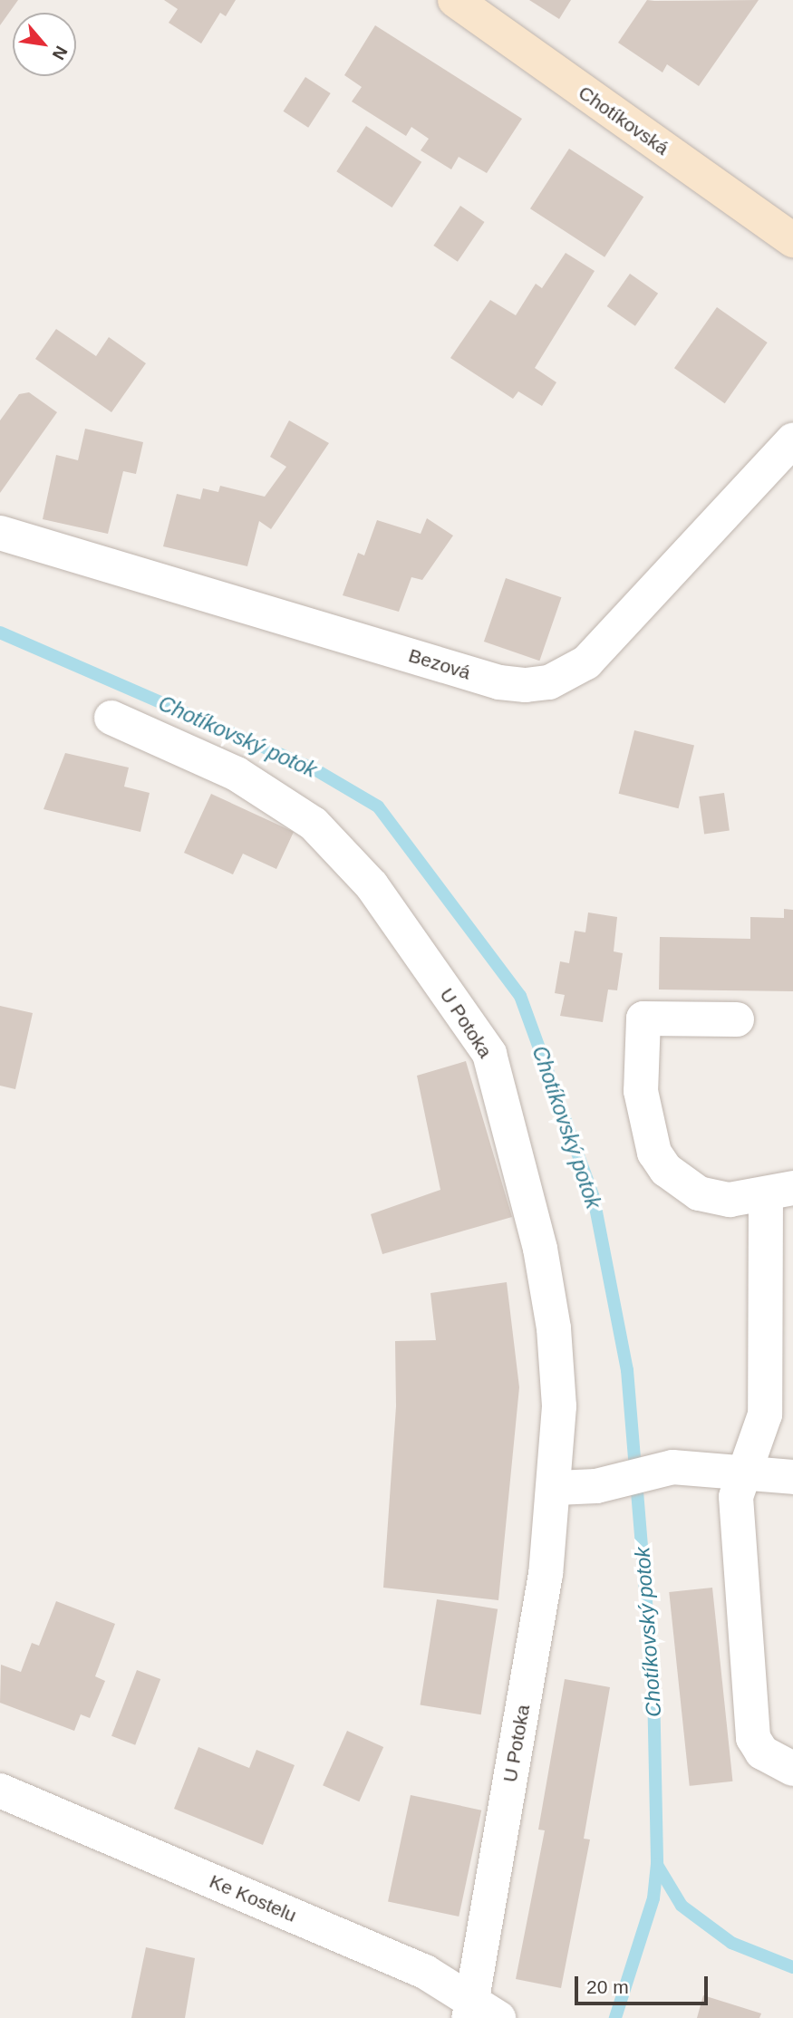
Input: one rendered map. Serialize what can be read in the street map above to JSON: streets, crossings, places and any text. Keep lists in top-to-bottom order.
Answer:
{
  "streets": {
    "street": [
      "Chotíkovská",
      "Bezová",
      "U Potoka",
      "Ke Kostelu"
    ]
  },
  "crossings": [
    ["U Potoka", "Ke Kostelu"]
  ],
  "water": ["Chotíkovský potok"],
  "scale_bar": "20 m",
  "north": "bottom right"
}
